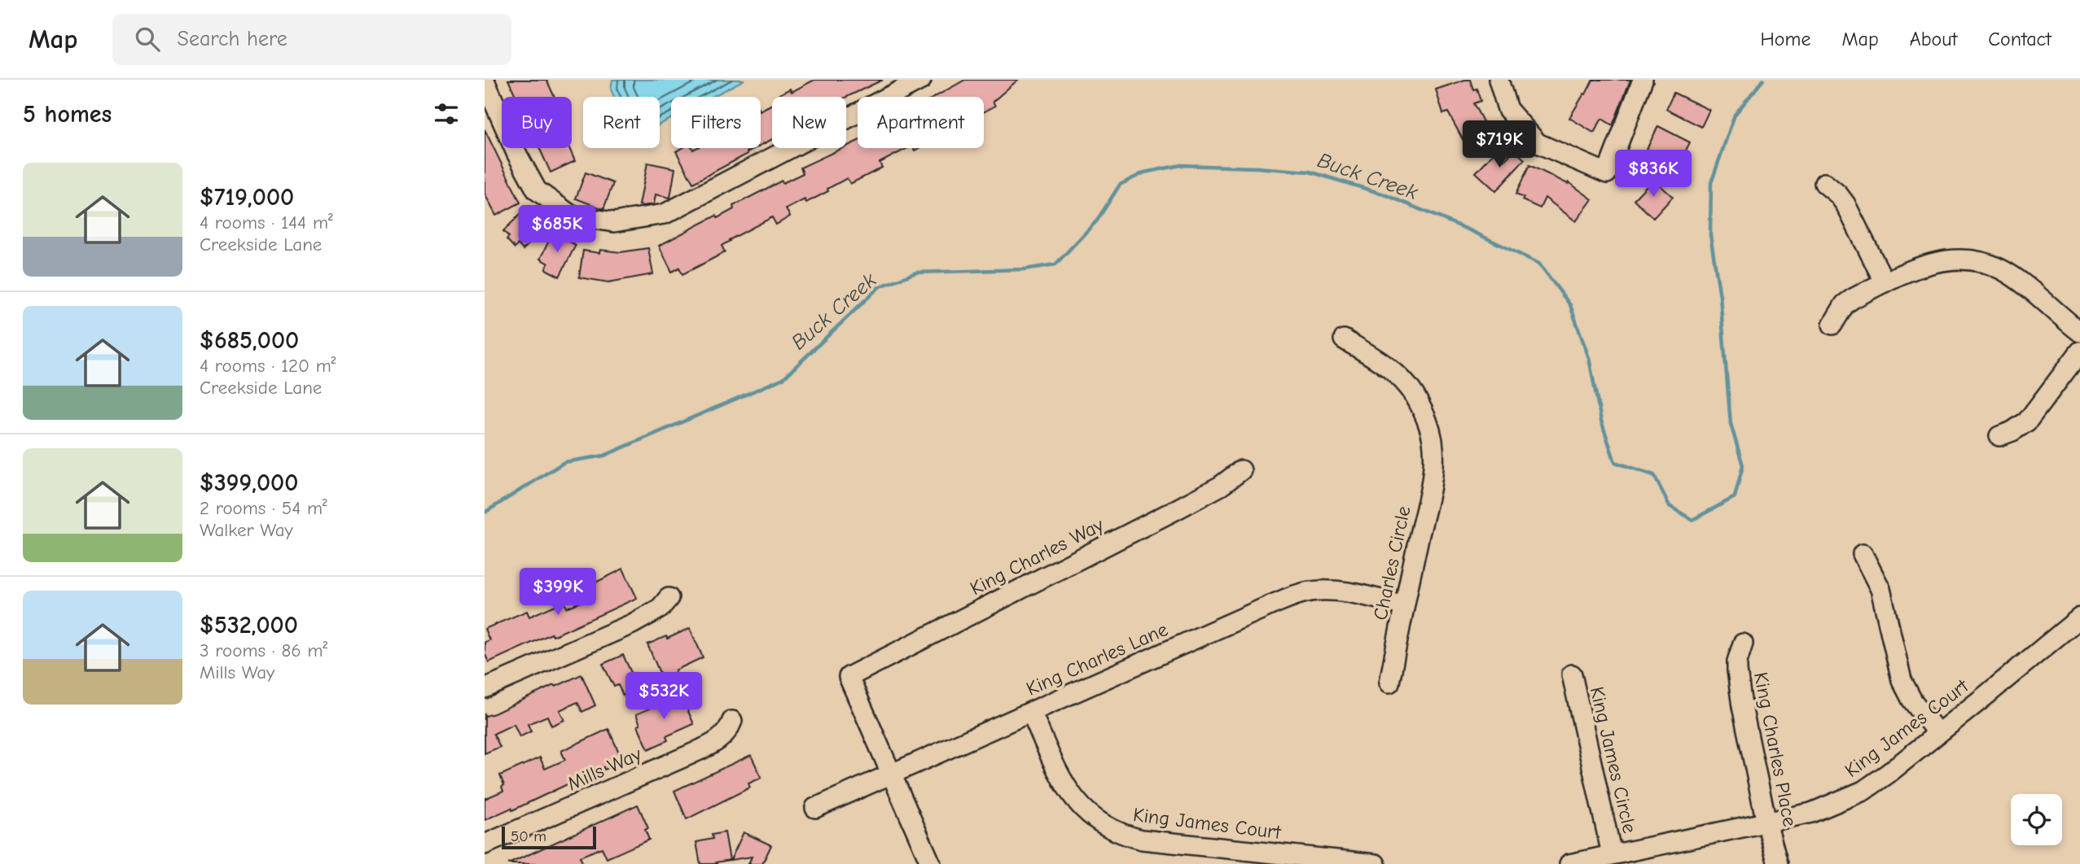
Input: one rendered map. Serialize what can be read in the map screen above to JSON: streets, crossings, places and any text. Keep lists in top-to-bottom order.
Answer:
{
  "streets": {
    "street": [
      "King Charles Way",
      "Charles Circle",
      "King Charles Lane",
      "King James Court",
      "King Charles Place",
      "King James Circle",
      "Mills Way"
    ]
  },
  "crossings": [
    ["King Charles Way", "King Charles Lane"],
    ["Charles Circle", "King Charles Lane"],
    ["King Charles Lane", "King James Court"],
    ["King James Court", "King Charles Place"],
    ["King James Court", "King James Circle"]
  ],
  "water": ["Buck Creek"],
  "scale_bar": "50 m",
  "page": {
    "header": "Map",
    "search": "Search here",
    "nav": [
      "Home",
      "Map",
      "About",
      "Contact"
    ],
    "heading": "5 homes",
    "chip": [
      "Buy",
      "Rent",
      "Filters",
      "New",
      "Apartment"
    ],
    "price": [
      "$719K",
      "$836K",
      "$685K",
      "$399K",
      "$532K"
    ],
    "list": [
      {
        "name": "$719,000",
        "note": "4 rooms · 144 m² · Creekside Lane"
      },
      {
        "name": "$685,000",
        "note": "4 rooms · 120 m² · Creekside Lane"
      },
      {
        "name": "$399,000",
        "note": "2 rooms · 54 m² · Walker Way"
      },
      {
        "name": "$532,000",
        "note": "3 rooms · 86 m² · Mills Way"
      }
    ],
    "scale": "50 m"
  }
}
